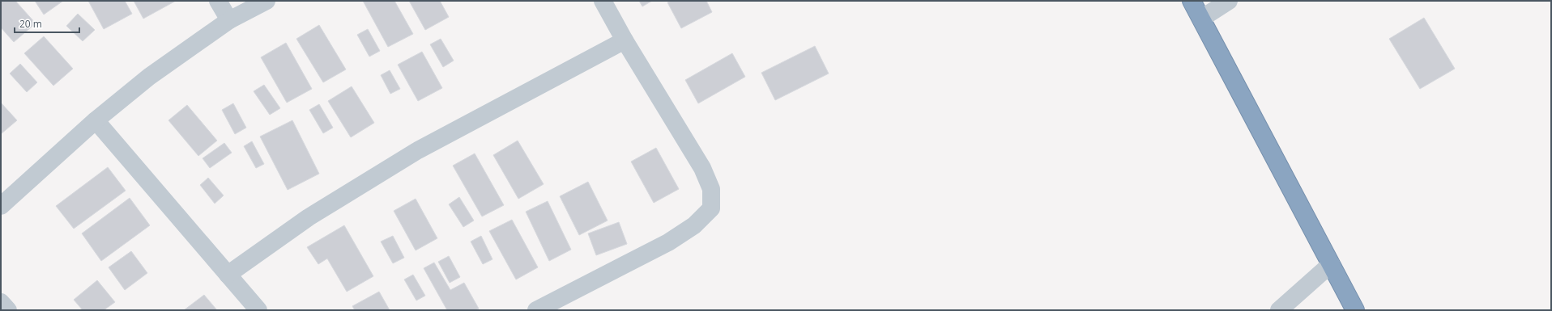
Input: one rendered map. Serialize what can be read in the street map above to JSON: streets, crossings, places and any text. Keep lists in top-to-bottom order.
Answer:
{
  "scale_bar": "20 m"
}
